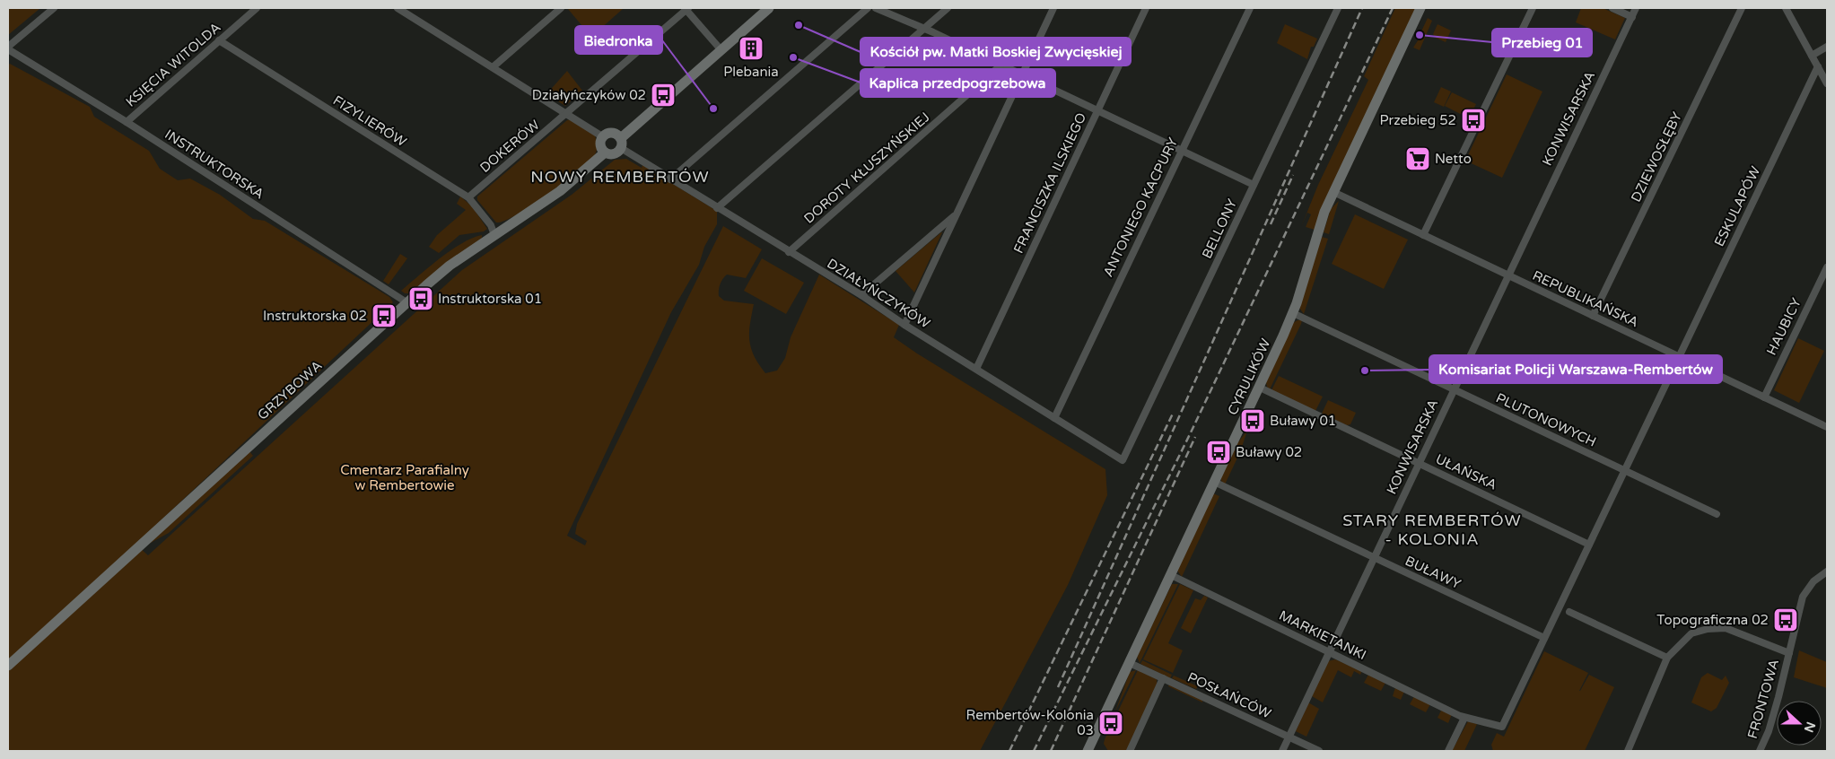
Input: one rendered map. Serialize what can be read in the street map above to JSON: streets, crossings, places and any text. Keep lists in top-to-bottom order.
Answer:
{
  "streets": {
    "street": [
      "KSIĘCIA WITOLDA",
      "KONWISARSKA",
      "FIZYLIERÓW",
      "DOKERÓW",
      "DZIEWOSŁĘBY",
      "INSTRUKTORSKA",
      "DOROTY KŁUSZYŃSKIEJ",
      "FRANCISZKA ILSKIEGO",
      "ESKULAPÓW",
      "ANTONIEGO KACPURY",
      "BELLONY",
      "DZIAŁYŃCZYKÓW",
      "REPUBLIKAŃSKA",
      "HAUBICY",
      "CYRULIKÓW",
      "GRZYBOWA",
      "PLUTONOWYCH",
      "UŁAŃSKA",
      "BUŁAWY",
      "MARKIETANKI",
      "POSŁAŃCÓW",
      "FRONTOWA"
    ]
  },
  "crossings": [
    ["KSIĘCIA WITOLDA", "FIZYLIERÓW"],
    ["KSIĘCIA WITOLDA", "INSTRUKTORSKA"],
    ["KONWISARSKA", "REPUBLIKAŃSKA"],
    ["KONWISARSKA", "PLUTONOWYCH"],
    ["KONWISARSKA", "UŁAŃSKA"],
    ["KONWISARSKA", "BUŁAWY"],
    ["KONWISARSKA", "MARKIETANKI"],
    ["KONWISARSKA", "POSŁAŃCÓW"],
    ["FIZYLIERÓW", "DOKERÓW"],
    ["FIZYLIERÓW", "GRZYBOWA"],
    ["DZIEWOSŁĘBY", "REPUBLIKAŃSKA"],
    ["INSTRUKTORSKA", "GRZYBOWA"],
    ["DOROTY KŁUSZYŃSKIEJ", "DZIAŁYŃCZYKÓW"],
    ["FRANCISZKA ILSKIEGO", "DZIAŁYŃCZYKÓW"],
    ["ESKULAPÓW", "REPUBLIKAŃSKA"],
    ["ESKULAPÓW", "PLUTONOWYCH"],
    ["ESKULAPÓW", "UŁAŃSKA"],
    ["ESKULAPÓW", "BUŁAWY"],
    ["ESKULAPÓW", "MARKIETANKI"],
    ["ANTONIEGO KACPURY", "DZIAŁYŃCZYKÓW"],
    ["BELLONY", "DZIAŁYŃCZYKÓW"],
    ["DZIAŁYŃCZYKÓW", "GRZYBOWA"],
    ["REPUBLIKAŃSKA", "HAUBICY"],
    ["REPUBLIKAŃSKA", "CYRULIKÓW"],
    ["CYRULIKÓW", "PLUTONOWYCH"],
    ["CYRULIKÓW", "UŁAŃSKA"],
    ["CYRULIKÓW", "BUŁAWY"],
    ["CYRULIKÓW", "MARKIETANKI"],
    ["CYRULIKÓW", "POSŁAŃCÓW"],
    ["BUŁAWY", "MARKIETANKI"]
  ],
  "districts": ["NOWY REMBERTÓW", "STARY REMBERTÓW - KOLONIA"],
  "parks": ["Cmentarz Parafialny w Rembertowie"],
  "places": {
    "other": [
      "Kościół pw. Matki Boskiej Zwycięskiej",
      "Przebieg 01",
      "Kaplica przedpogrzebowa",
      "Biedronka",
      "Komisariat Policji Warszawa-Rembertów"
    ],
    "building": ["Plebania"],
    "bus stop": [
      "Działyńczyków 02",
      "Przebieg 52",
      "Instruktorska 01",
      "Instruktorska 02",
      "Buławy 01",
      "Buławy 02",
      "Topograficzna 02",
      "Rembertów-Kolonia 03"
    ],
    "supermarket": ["Netto"]
  },
  "north": "right"
}
